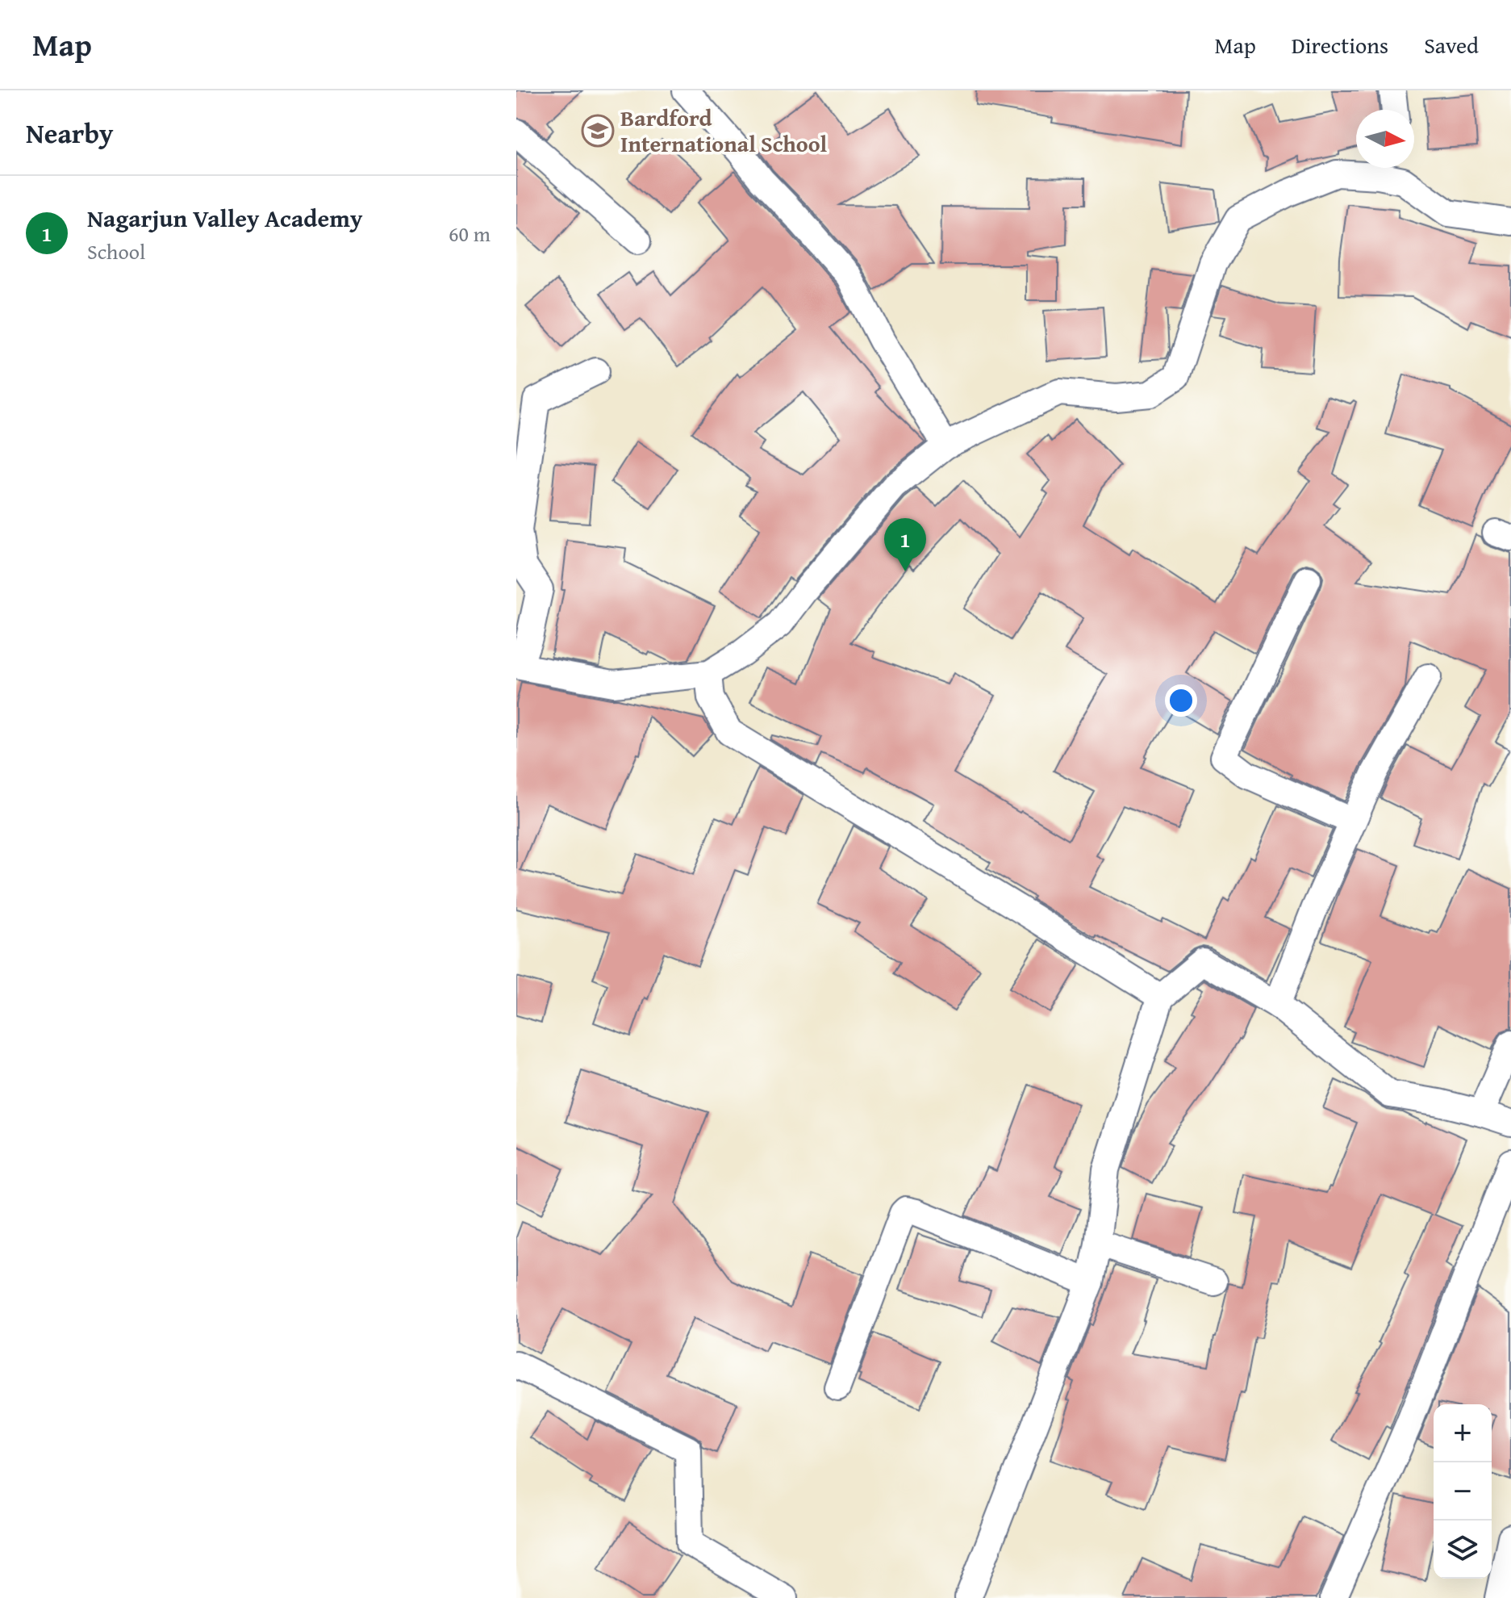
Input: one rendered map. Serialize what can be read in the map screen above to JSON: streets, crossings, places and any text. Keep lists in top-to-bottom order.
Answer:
{
  "places": {
    "school or university": ["Bardford International School"]
  },
  "north": "right",
  "page": {
    "header": "Map",
    "nav": ["Map", "Directions", "Saved"],
    "heading": "Nearby",
    "list": [
      {
        "mark": "1",
        "name": "Nagarjun Valley Academy",
        "note": "School",
        "value": "60 m"
      }
    ],
    "pins": "1",
    "map_buttons": ["+", "−"]
  }
}
